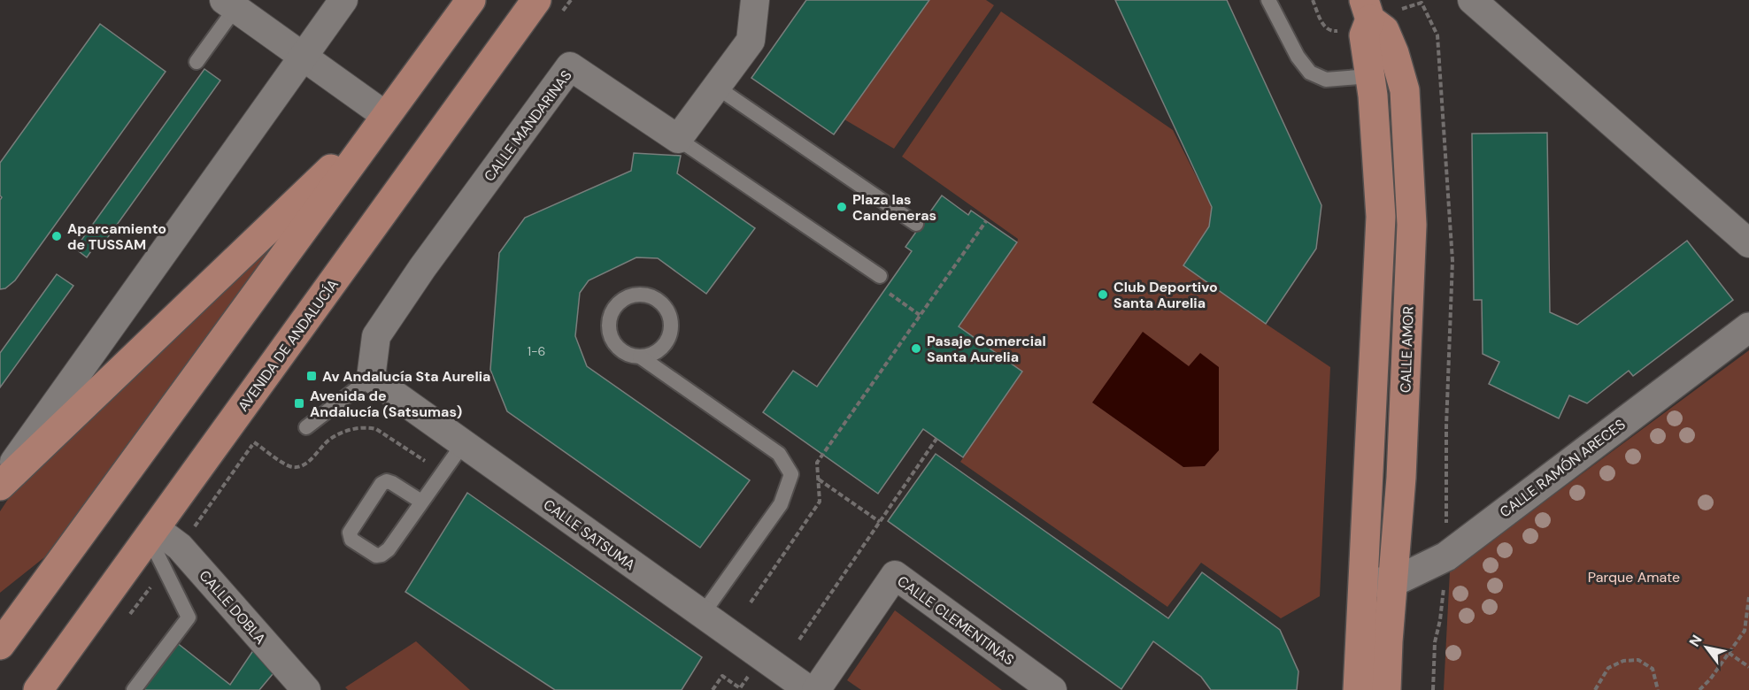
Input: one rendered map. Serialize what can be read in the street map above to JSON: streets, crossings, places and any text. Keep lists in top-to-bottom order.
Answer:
{
  "streets": {
    "main road": ["AVENIDA DE ANDALUCÍA", "CALLE AMOR"],
    "street": [
      "CALLE MANDARINAS",
      "CALLE RAMÓN ARECES",
      "CALLE SATSUMA",
      "CALLE DOBLA",
      "CALLE CLEMENTINAS"
    ]
  },
  "crossings": [
    ["CALLE MANDARINAS", "CALLE SATSUMA"],
    ["AVENIDA DE ANDALUCÍA", "CALLE DOBLA"],
    ["CALLE AMOR", "CALLE RAMÓN ARECES"]
  ],
  "parks": ["Parque Amate"],
  "places": {
    "other": [
      "Plaza las Candeneras",
      "Aparcamiento de TUSSAM",
      "Club Deportivo Santa Aurelia",
      "Pasaje Comercial Santa Aurelia"
    ],
    "transit": ["Av Andalucía Sta Aurelia", "Avenida de Andalucía (Satsumas)"]
  },
  "house_numbers": ["1-6"],
  "north": "top left"
}
